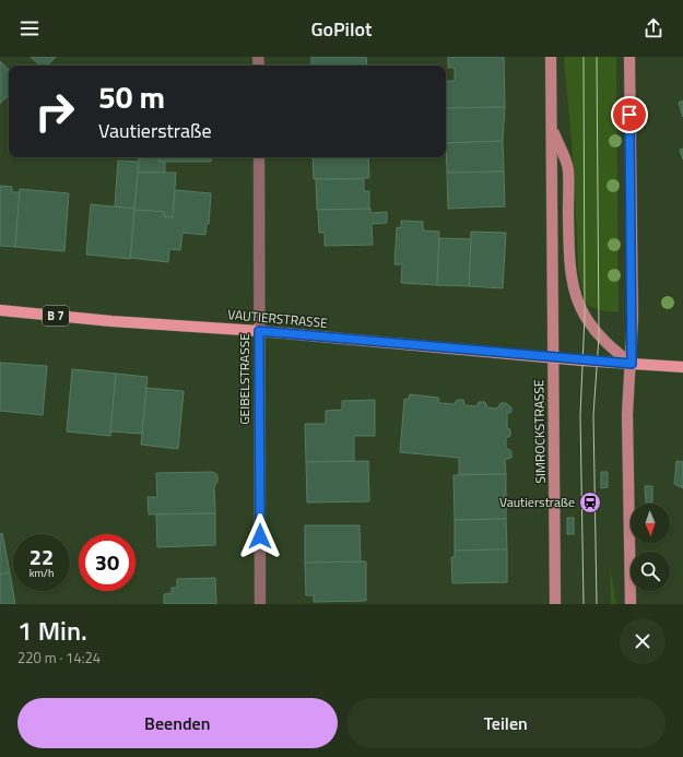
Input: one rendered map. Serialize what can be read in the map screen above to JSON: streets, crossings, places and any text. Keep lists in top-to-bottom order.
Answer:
{
  "streets": {
    "main road": ["B 7", "VAUTIERSTRASSE", "SIMROCKSTRASSE"],
    "street": ["GEIBELSTRASSE"]
  },
  "crossings": [
    ["VAUTIERSTRASSE", "GEIBELSTRASSE"],
    ["VAUTIERSTRASSE", "SIMROCKSTRASSE"]
  ],
  "places": {
    "station": ["Vautierstraße"]
  },
  "north": "bottom",
  "page": {
    "header": "GoPilot",
    "turn": ["50 m", "Vautierstraße"],
    "speed": "22 km/h",
    "limit": "30",
    "heading": ["1 Min.", "220 m · 14:24"],
    "buttons": ["Beenden", "Teilen"]
  }
}
